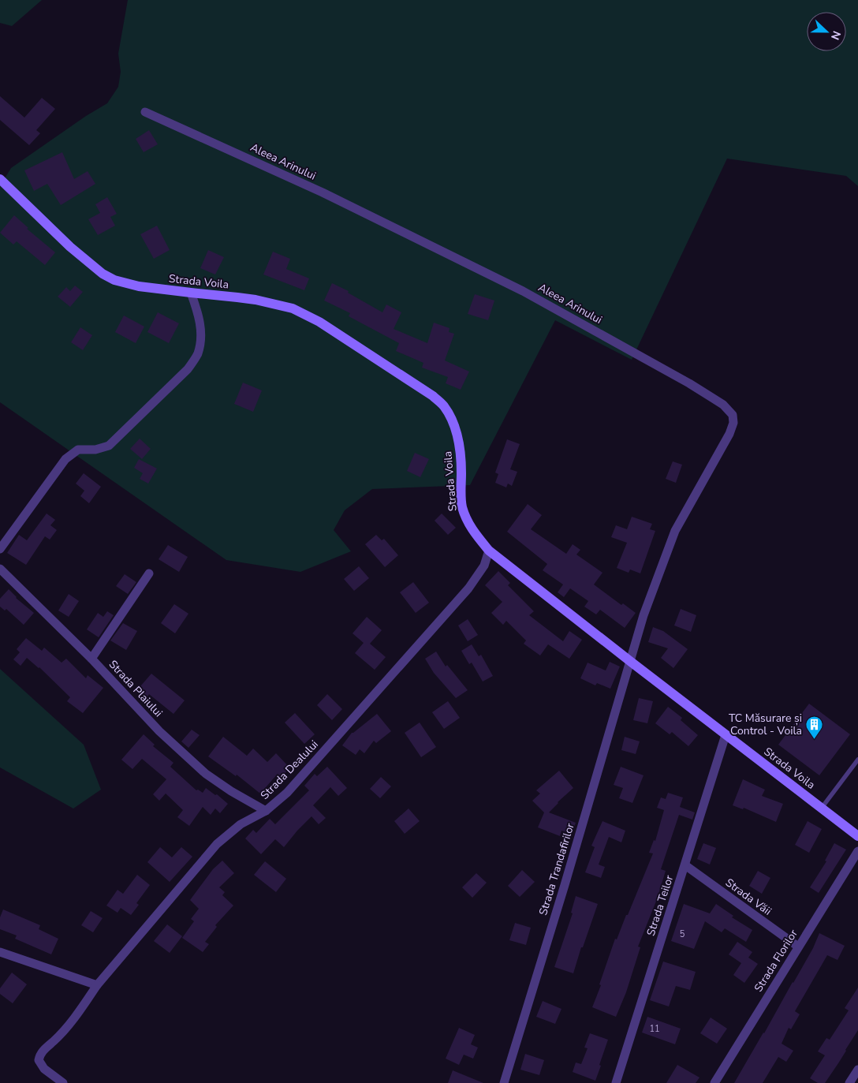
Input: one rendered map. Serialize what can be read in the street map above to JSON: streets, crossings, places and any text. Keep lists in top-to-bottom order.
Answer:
{
  "streets": {
    "main road": ["Strada Voila"],
    "street": [
      "Aleea Arinului",
      "Strada Plaiului",
      "Strada Dealului",
      "Strada Trandafirilor",
      "Strada Văii",
      "Strada Teilor",
      "Strada Florilor"
    ]
  },
  "crossings": [
    ["Aleea Arinului", "Strada Voila"],
    ["Aleea Arinului", "Strada Trandafirilor"],
    ["Strada Voila", "Strada Dealului"],
    ["Strada Voila", "Strada Trandafirilor"],
    ["Strada Voila", "Strada Teilor"],
    ["Strada Plaiului", "Strada Dealului"],
    ["Strada Văii", "Strada Teilor"],
    ["Strada Văii", "Strada Florilor"]
  ],
  "places": {
    "building": ["TC Măsurare și Control - Voila"]
  },
  "house_numbers": ["5", "11"],
  "north": "right"
}
